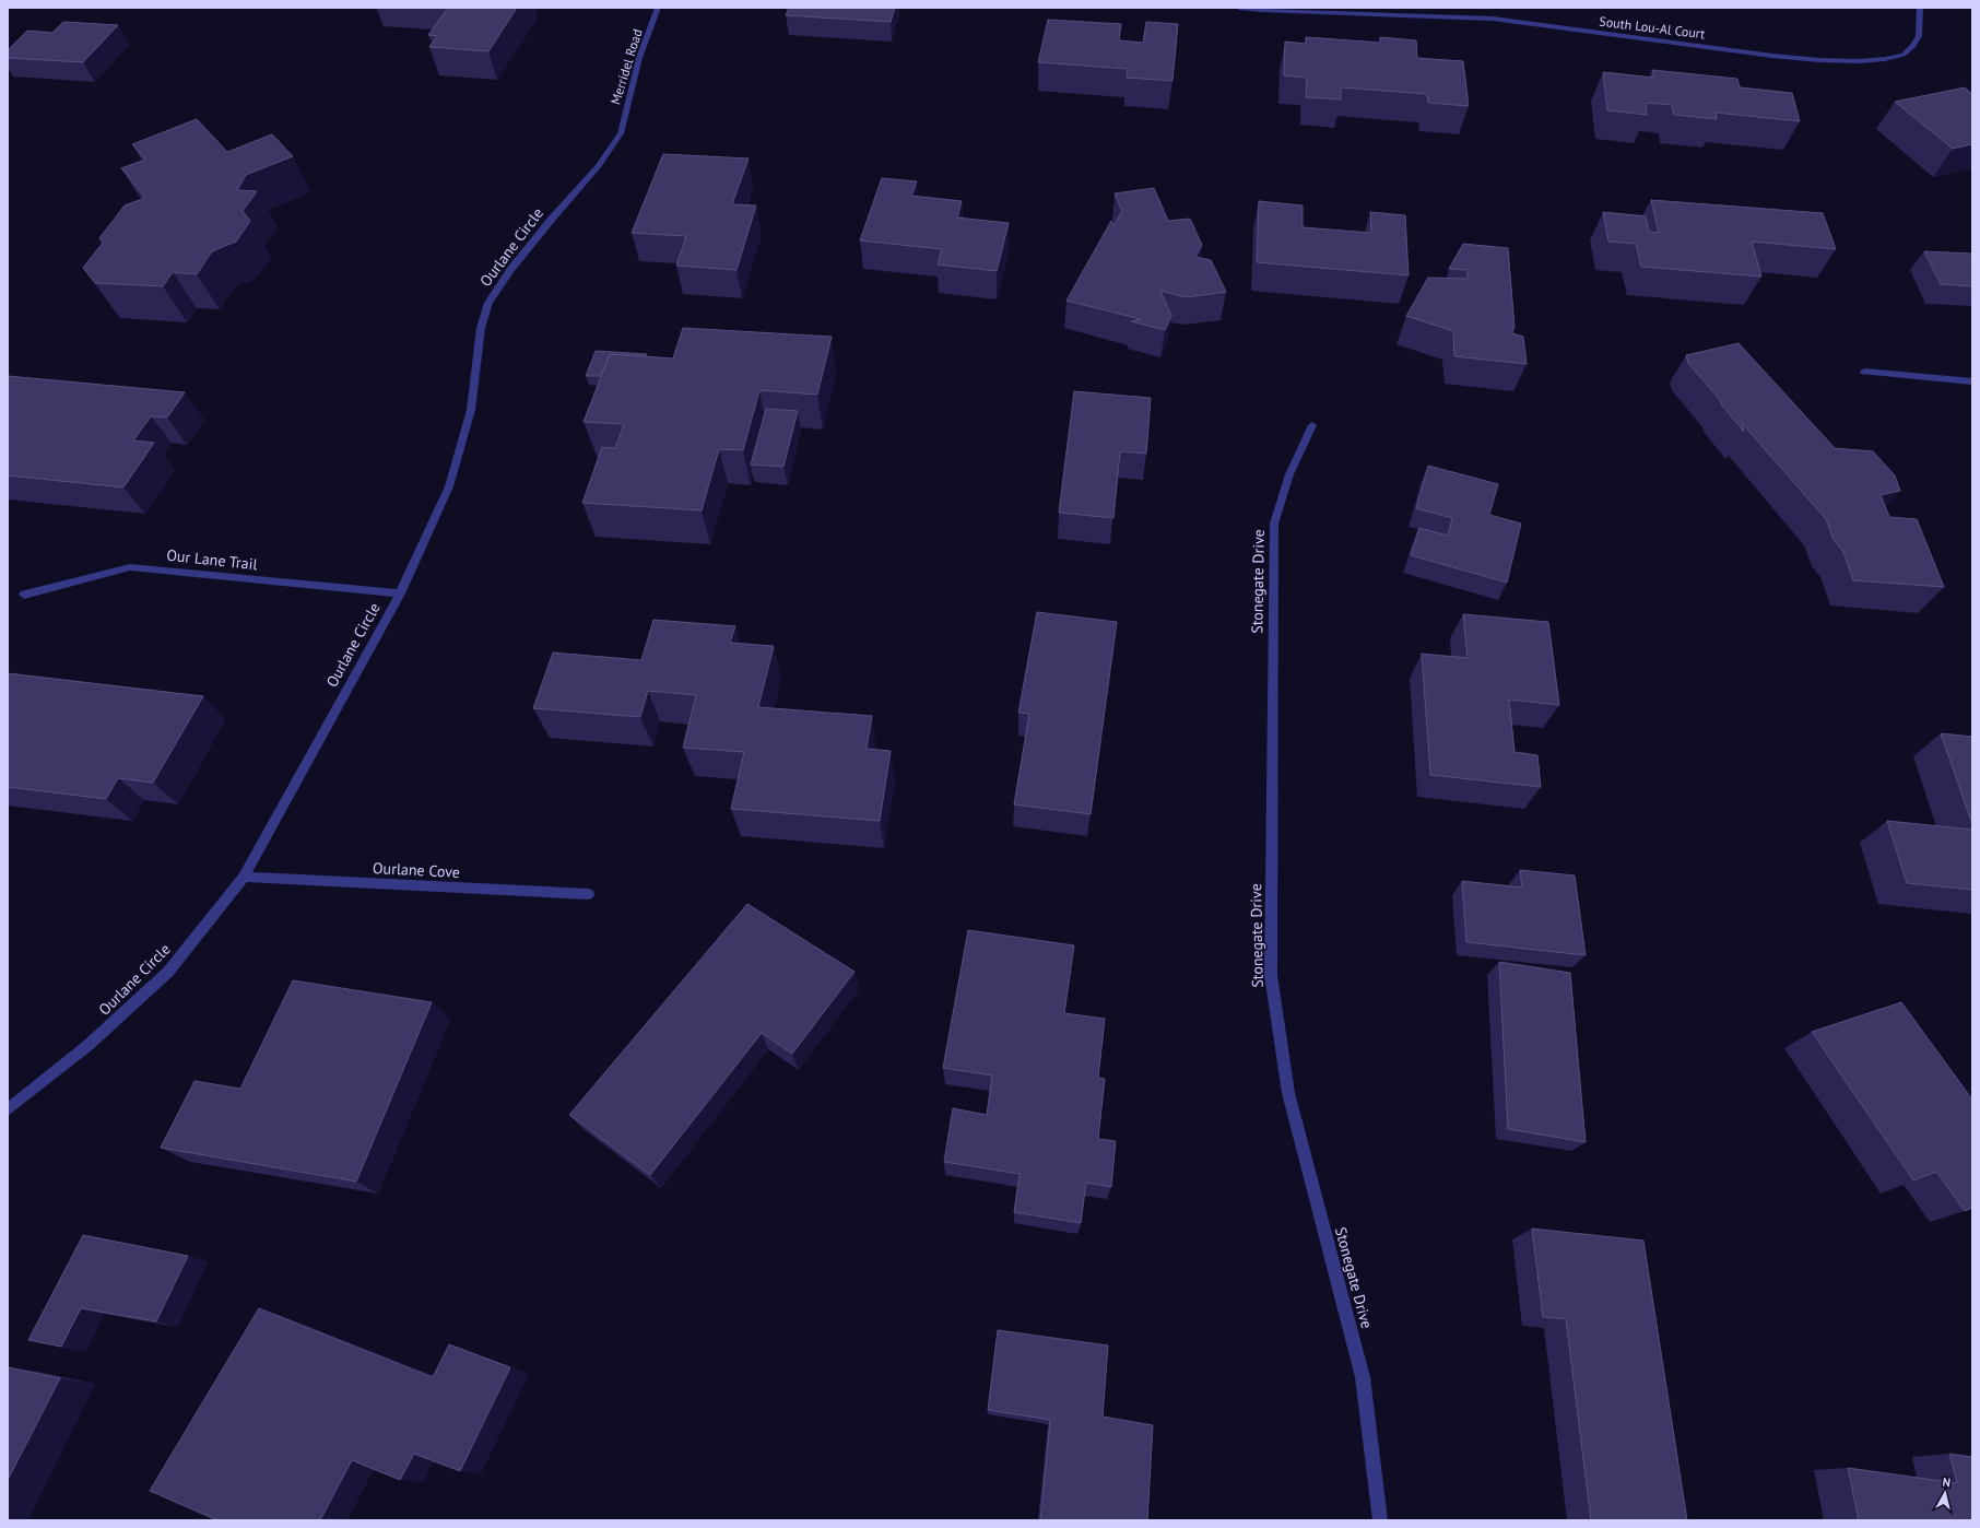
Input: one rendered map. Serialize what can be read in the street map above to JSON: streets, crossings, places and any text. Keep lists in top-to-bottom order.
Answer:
{
  "streets": {
    "street": [
      "South Lou-Al Court",
      "Merridel Road",
      "Ourlane Circle",
      "Our Lane Trail",
      "Stonegate Drive",
      "Ourlane Cove"
    ]
  },
  "crossings": [
    ["Merridel Road", "Ourlane Circle"],
    ["Ourlane Circle", "Our Lane Trail"],
    ["Ourlane Circle", "Ourlane Cove"]
  ],
  "north": "top"
}
